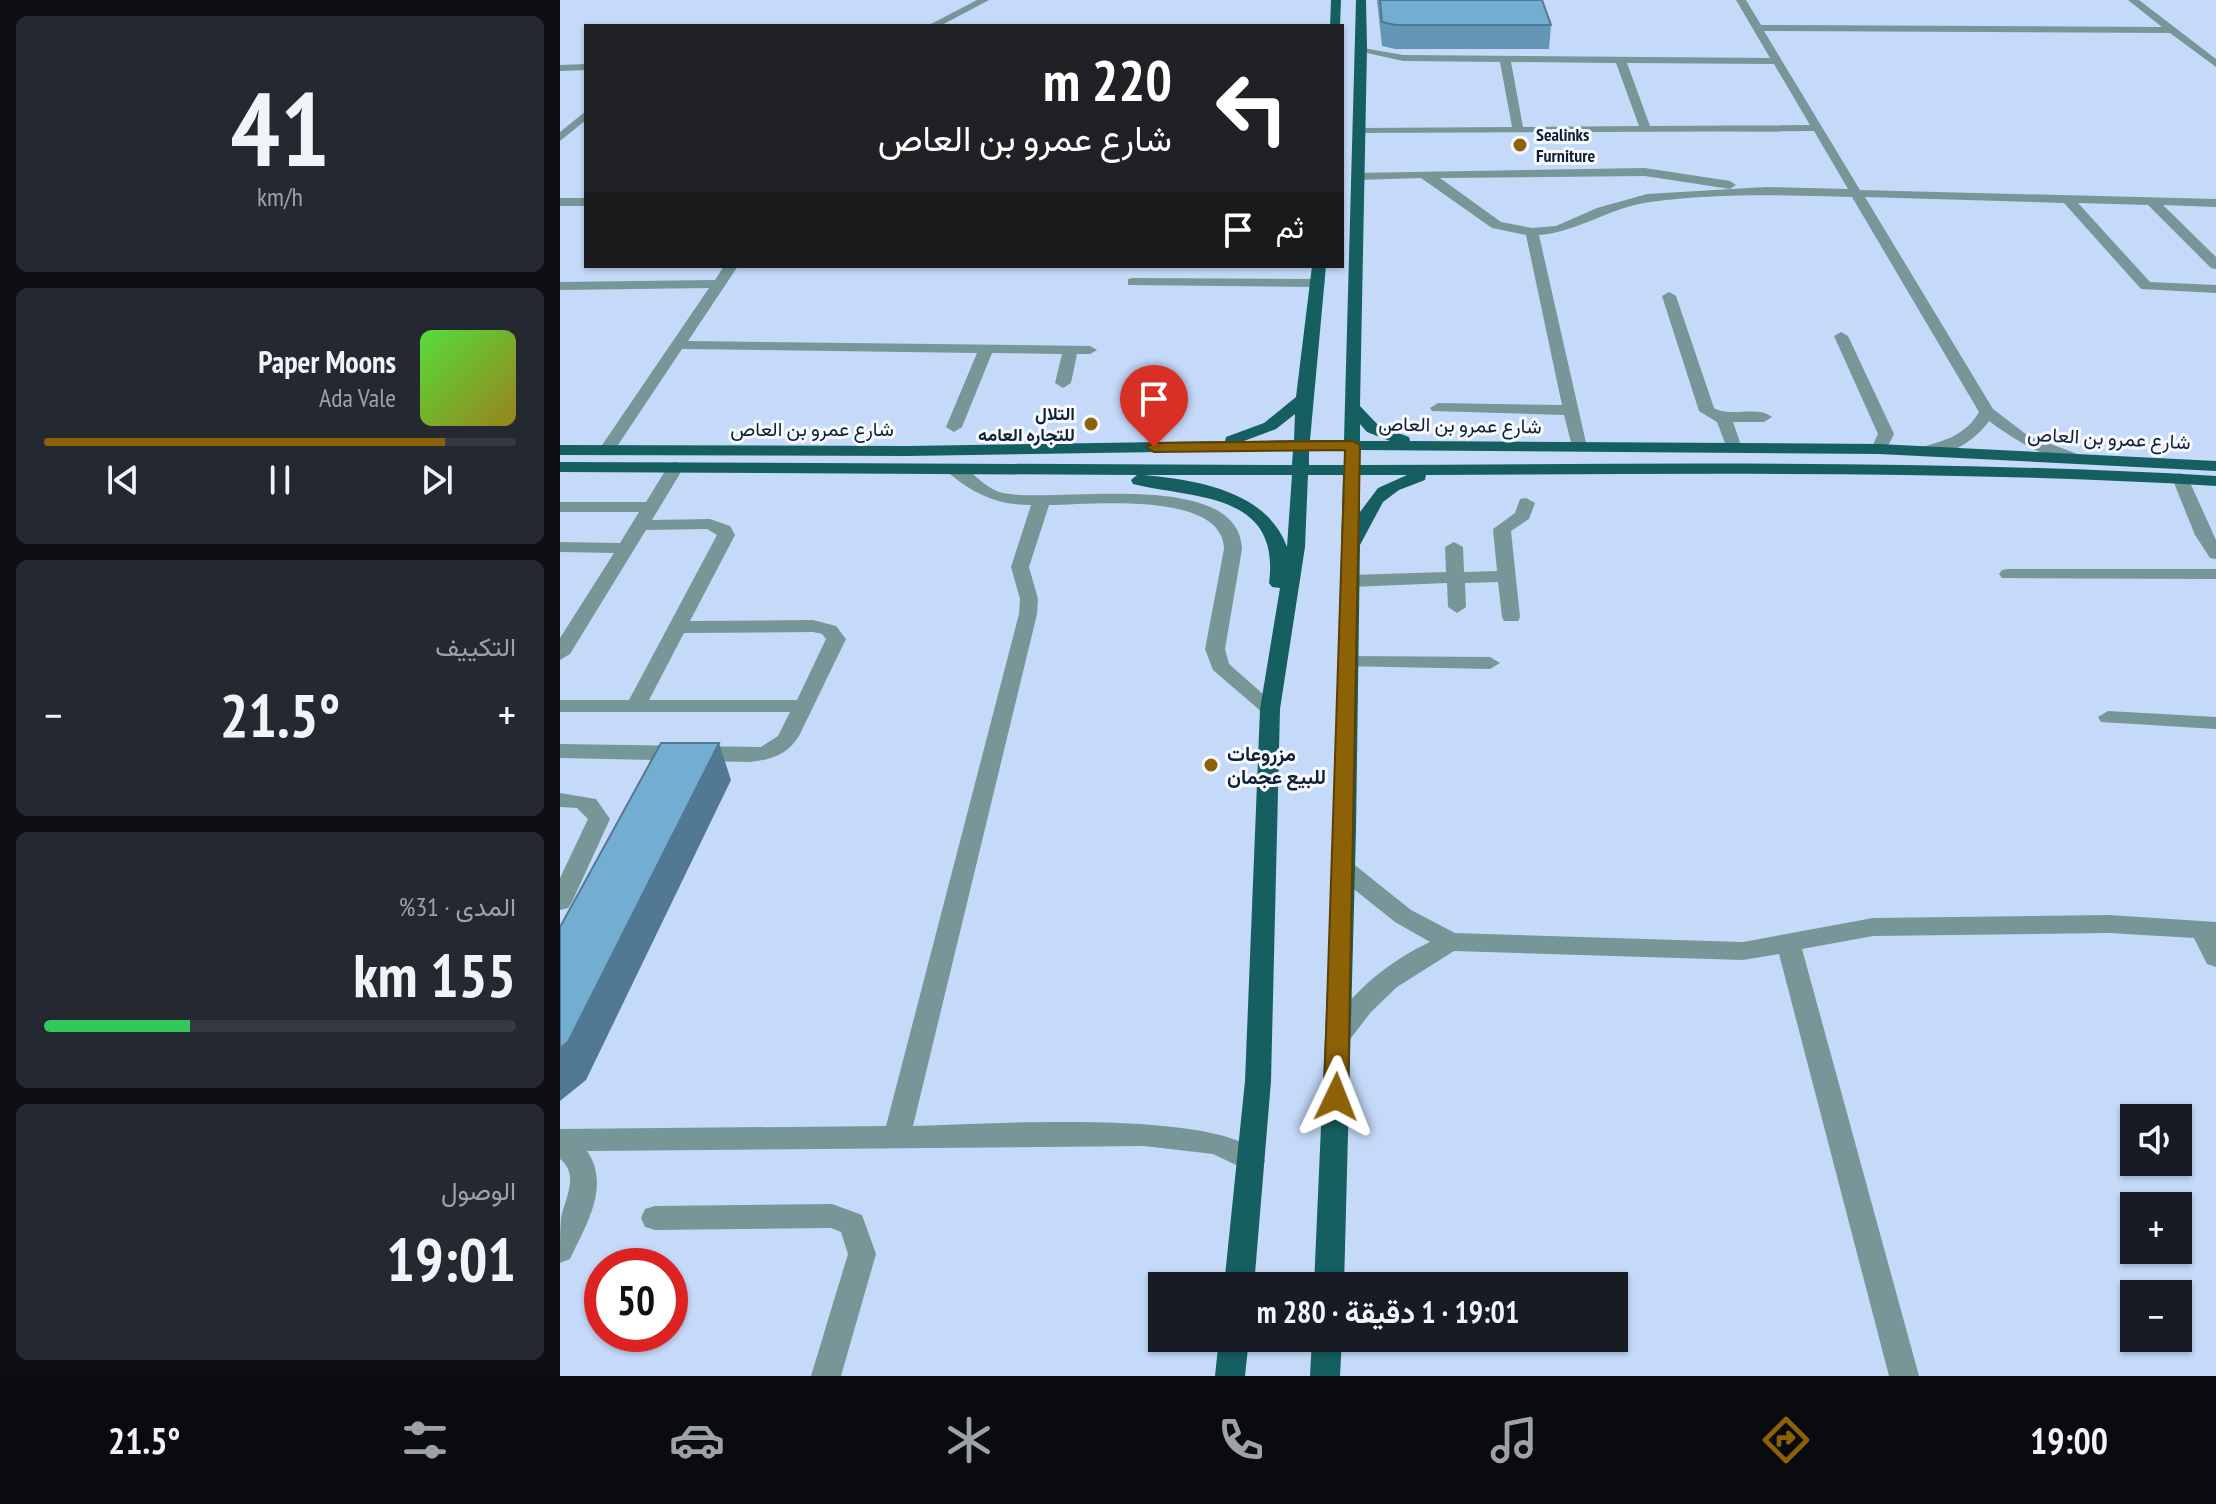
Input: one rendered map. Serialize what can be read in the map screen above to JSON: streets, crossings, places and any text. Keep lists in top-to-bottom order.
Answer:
{
  "streets": {
    "main road": ["شارع عمرو بن العاص"]
  },
  "places": ["Sealinks Furniture", "التلال للتجاره العامه", "مزروعات للبيع عجمان"],
  "page": {
    "tile": [
      ["41", "km/h"],
      "التكييف",
      ["المدى · 31%", "155 km"],
      ["الوصول", "19:01"]
    ],
    "turn": ["220 m", "شارع عمرو بن العاص"],
    "then": "ثم",
    "song": ["Paper Moons", "Ada Vale"],
    "heat": ["−", "21.5°", "+"],
    "map_buttons": ["+", "−"],
    "limit": "50",
    "trip": "19:01 · 1 دقيقة · 280 m",
    "tabs": ["19:00", "21.5°"]
  }
}
